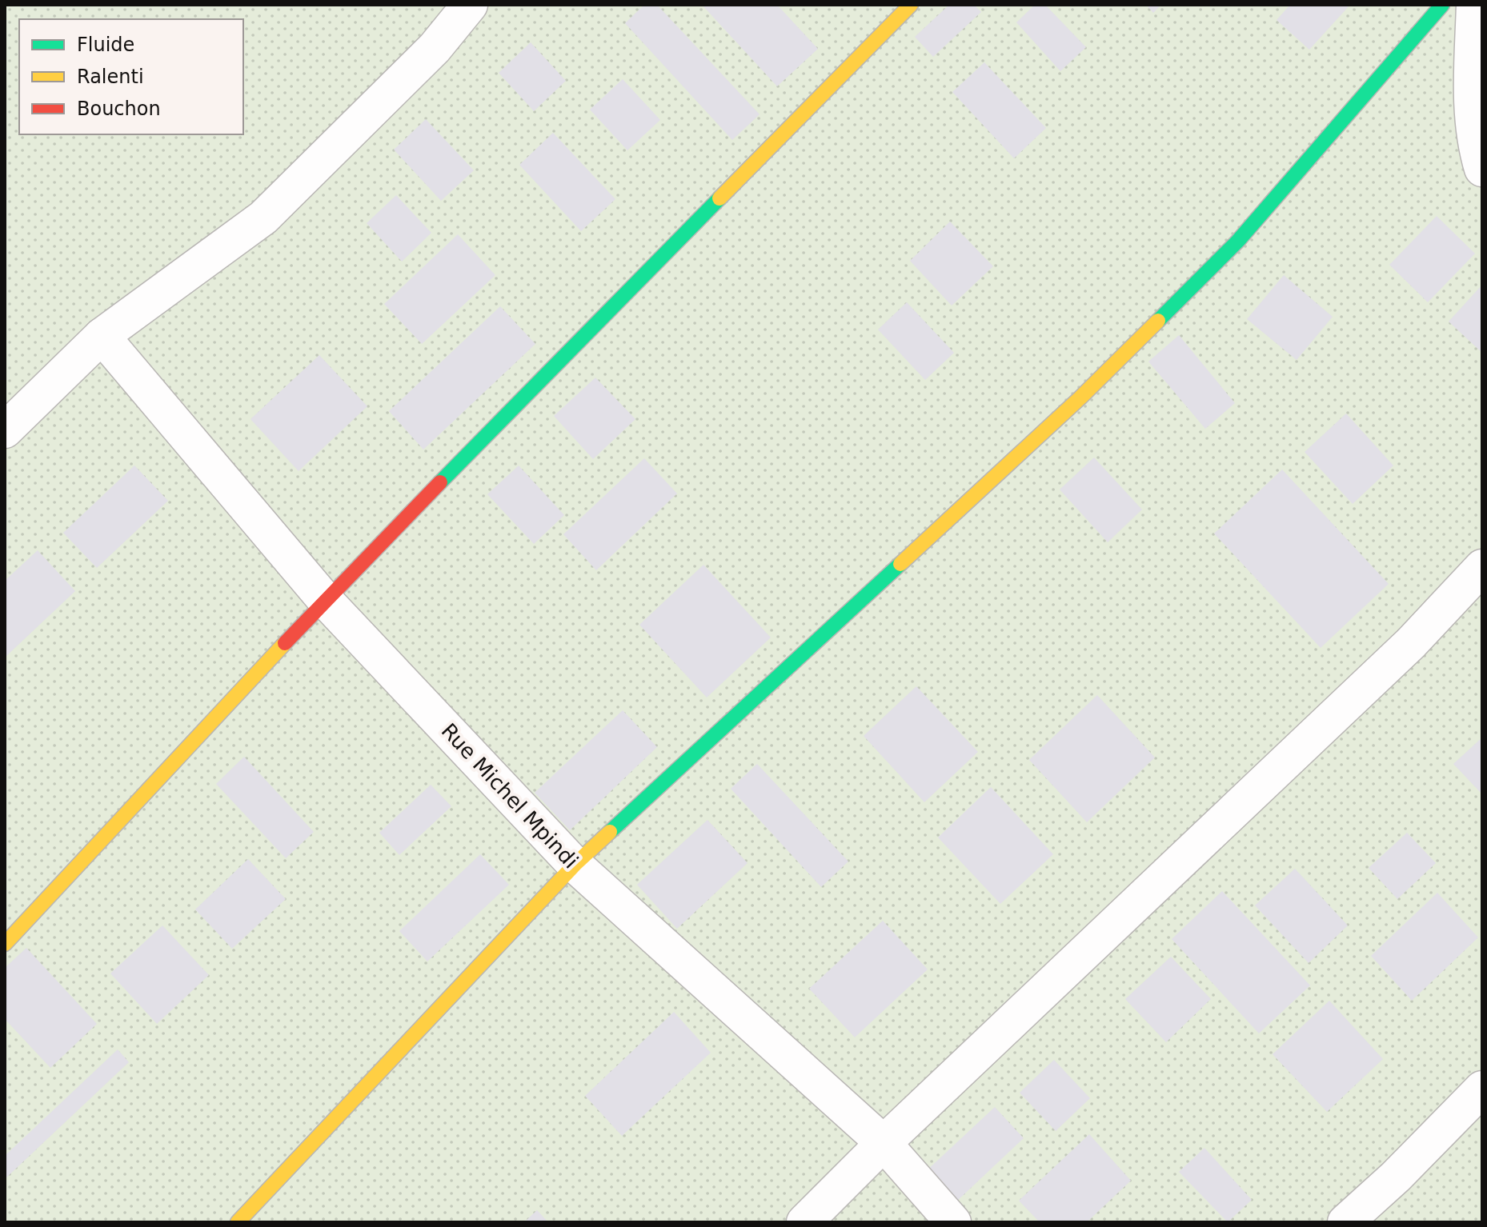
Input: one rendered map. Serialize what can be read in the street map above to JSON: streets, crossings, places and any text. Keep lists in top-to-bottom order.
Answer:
{
  "streets": {
    "street": ["Rue Michel Mpindi"]
  },
  "legend": ["Fluide", "Ralenti", "Bouchon"]
}
